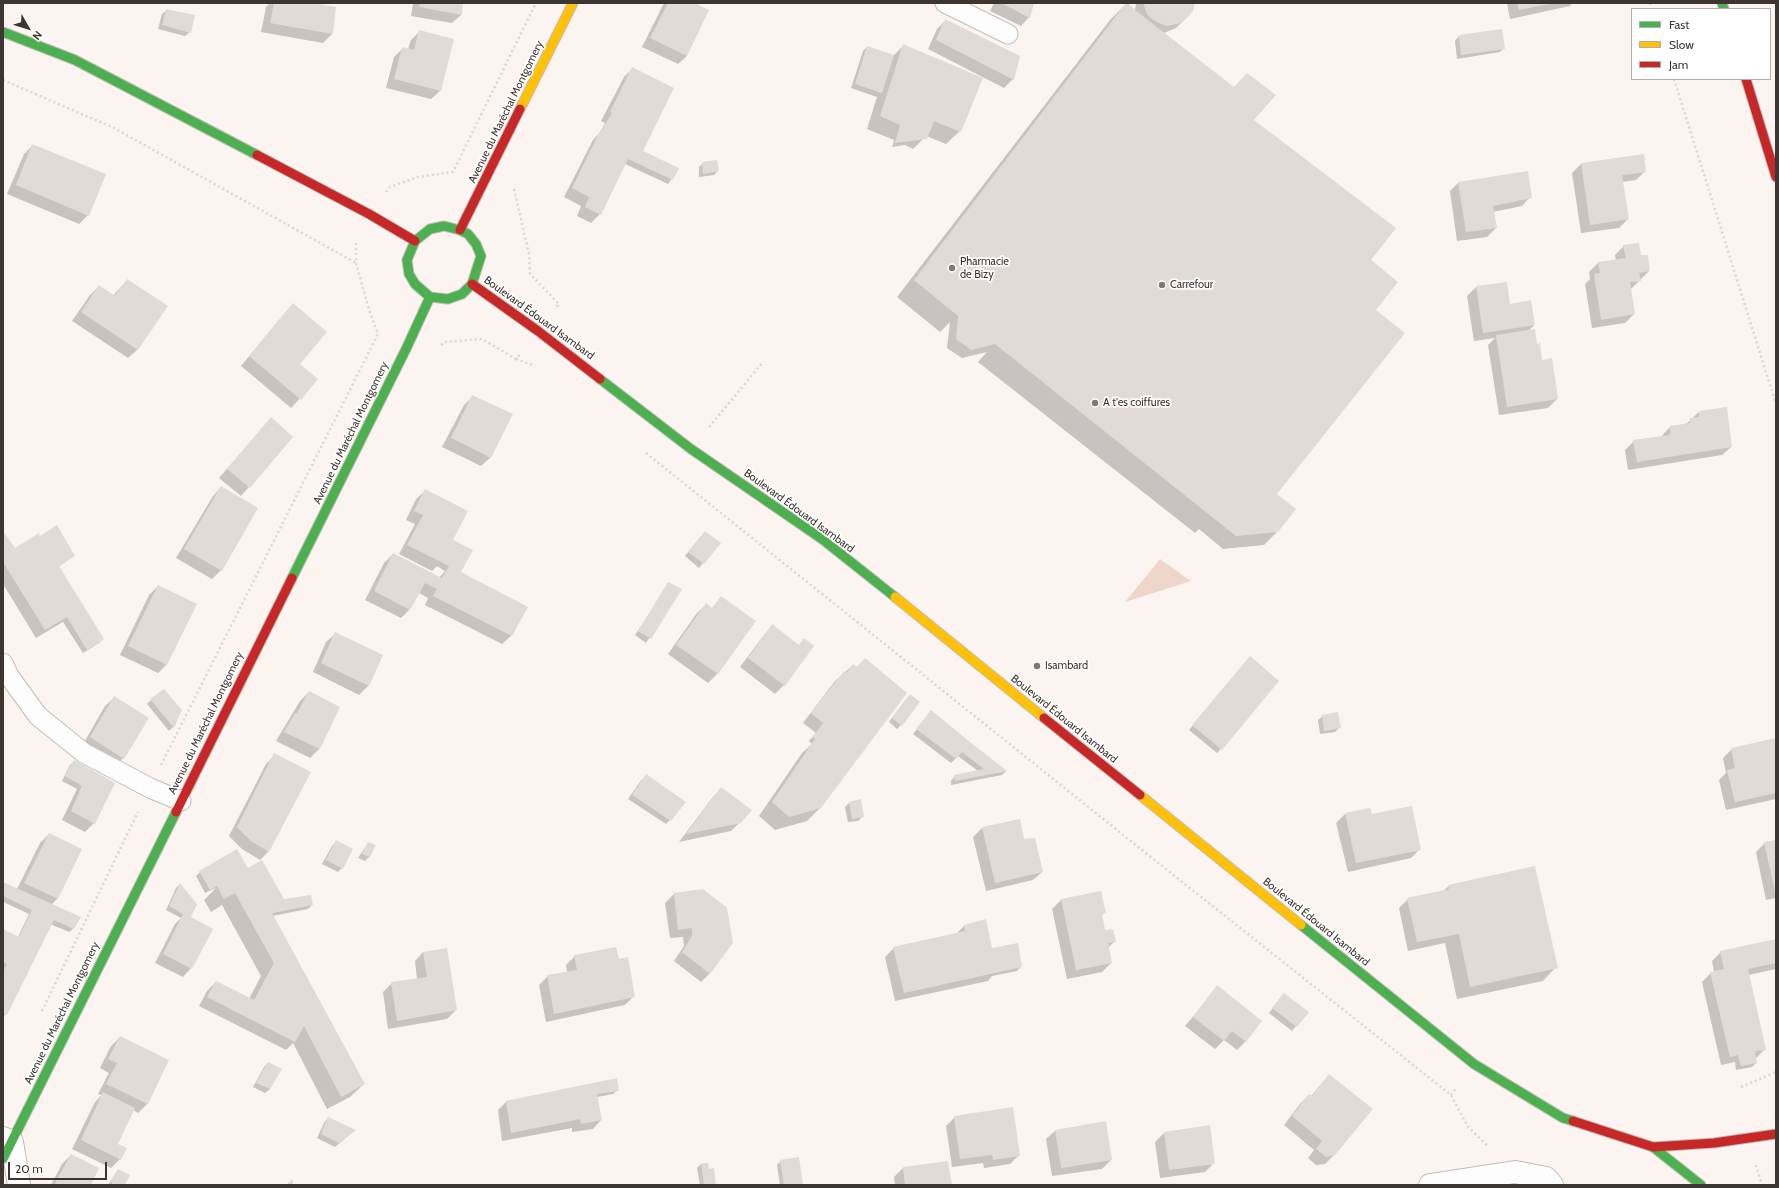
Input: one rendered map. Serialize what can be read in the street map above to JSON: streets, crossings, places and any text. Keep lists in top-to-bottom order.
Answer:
{
  "streets": {
    "main road": ["Avenue du Maréchal Montgomery", "Boulevard Édouard Isambard"]
  },
  "crossings": [
    ["Avenue du Maréchal Montgomery", "Boulevard Édouard Isambard"]
  ],
  "places": [
    "Pharmacie de Bizy",
    "Carrefour",
    "A t'es coiffures",
    "Isambard"
  ],
  "legend": ["Fast", "Slow", "Jam"],
  "scale_bar": "20 m",
  "north": "bottom right"
}
